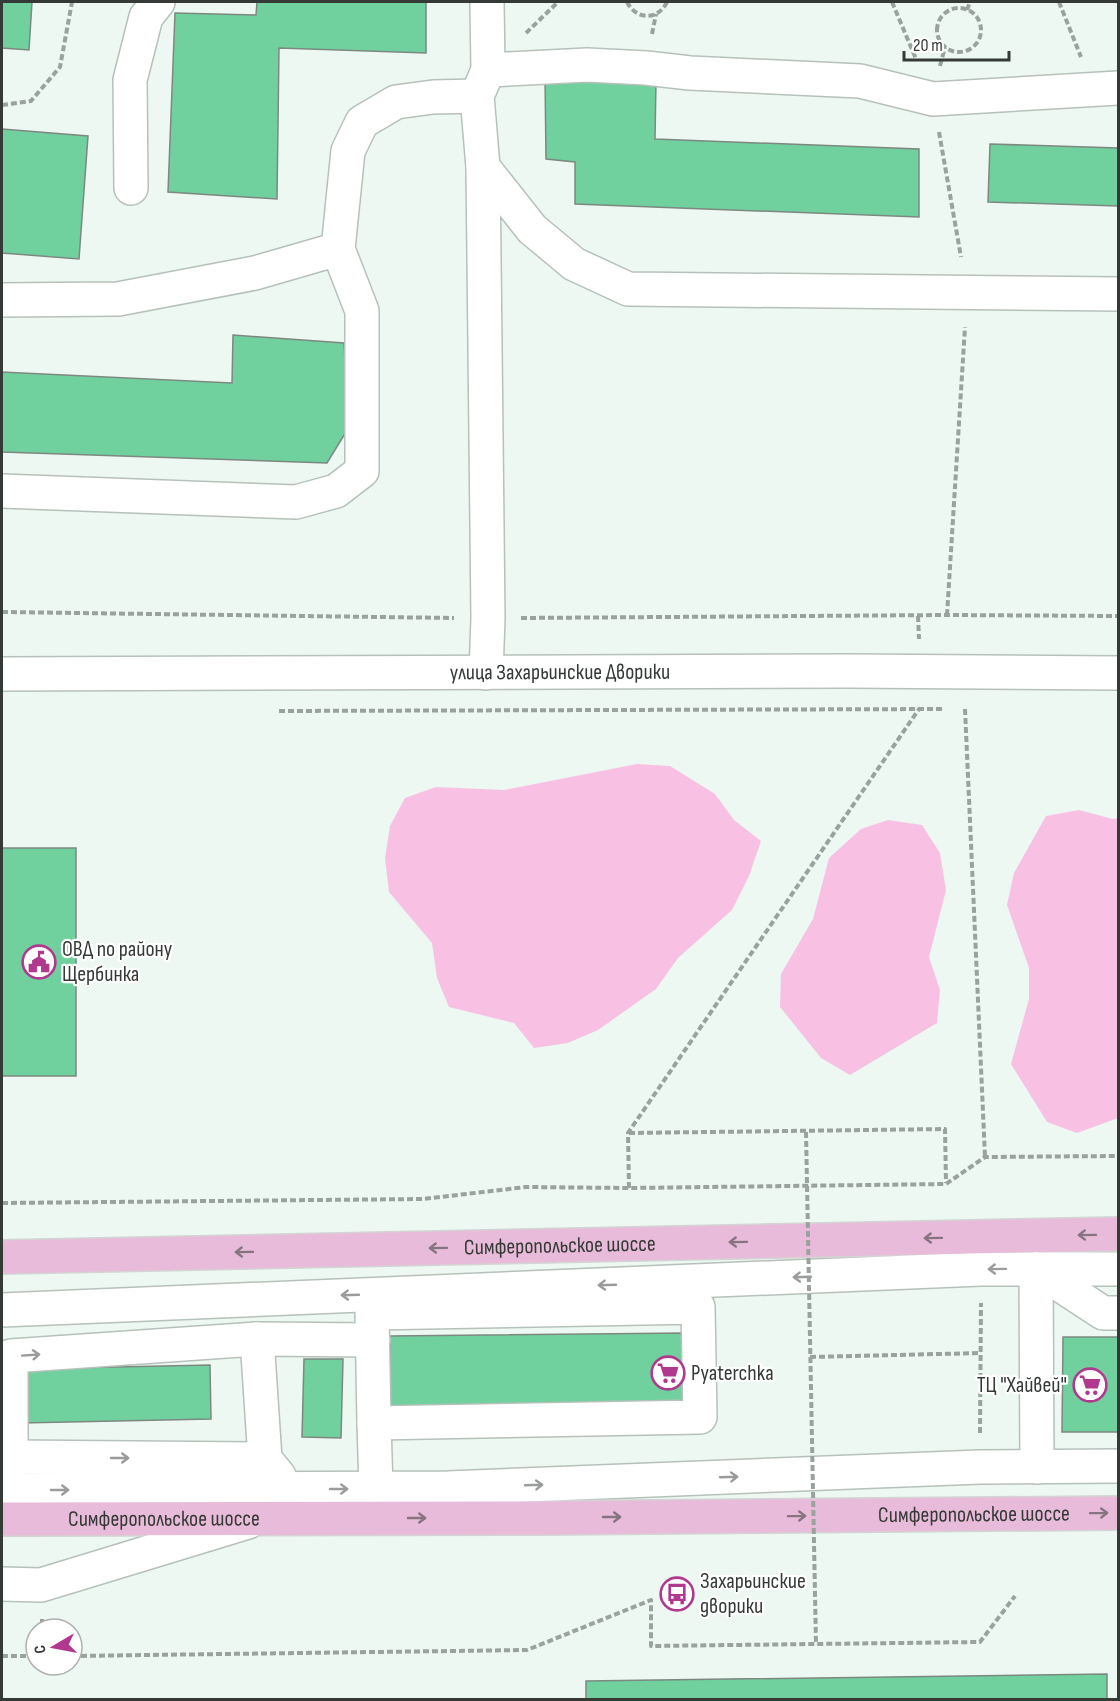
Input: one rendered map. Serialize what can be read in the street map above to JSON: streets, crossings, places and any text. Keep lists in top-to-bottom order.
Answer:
{
  "streets": {
    "main road": ["Симферопольское шоссе"],
    "street": ["улица Захарьинские Дворики"]
  },
  "places": {
    "public building": ["ОВД по району Щербинка"],
    "supermarket": ["Pyaterchka", "ТЦ \"Хайвей\""],
    "bus stop": ["Захарьинские дворики"]
  },
  "scale_bar": "20 m",
  "north": "left"
}
